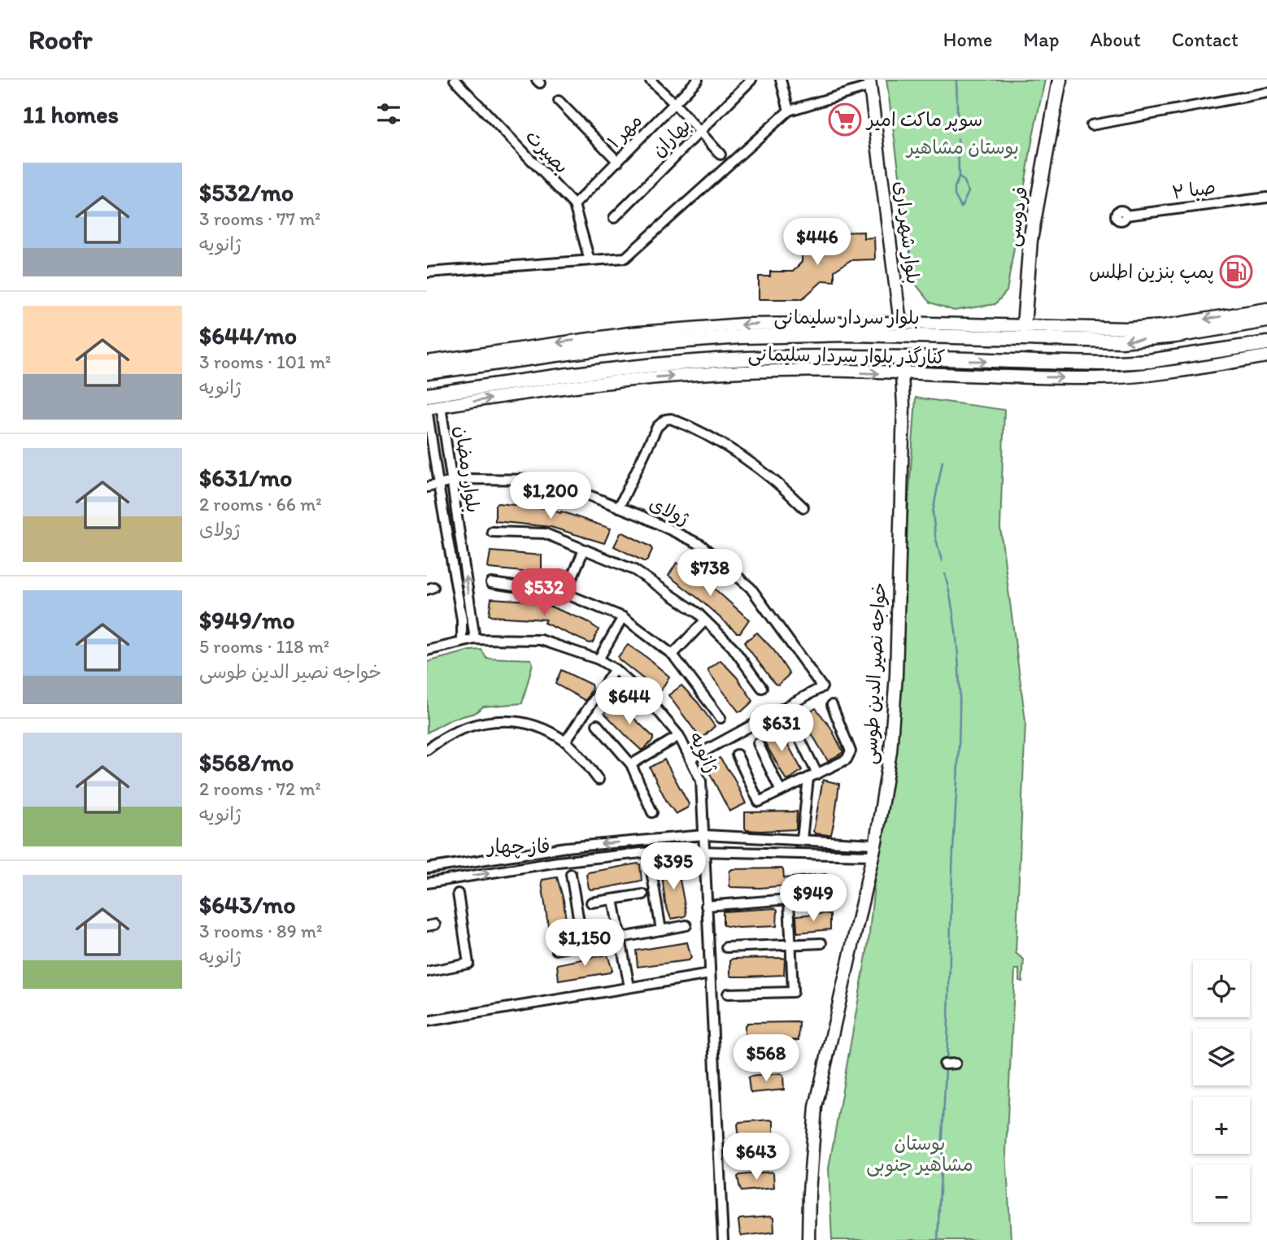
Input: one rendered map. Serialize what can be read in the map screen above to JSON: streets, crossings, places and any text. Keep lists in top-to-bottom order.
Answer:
{
  "streets": {
    "main road": ["فردوسی", "بلوار سردار سلیمانی"],
    "street": [
      "مهر ۱",
      "بهاران",
      "بصیرت",
      "صبا ۲",
      "بلوار شهرداری",
      "کنارگذر بلوار سردار سلیمانی",
      "بلوار رمضان",
      "ژولای",
      "خواجه نصیر الدین طوسی",
      "ژانویه"
    ]
  },
  "crossings": [
    ["مهر ۱", "بصیرت"],
    ["فردوسی", "کنارگذر بلوار سردار سلیمانی"],
    ["بلوار شهرداری", "کنارگذر بلوار سردار سلیمانی"],
    ["کنارگذر بلوار سردار سلیمانی", "بلوار رمضان"],
    ["کنارگذر بلوار سردار سلیمانی", "خواجه نصیر الدین طوسی"],
    ["بلوار رمضان", "ژولای"],
    ["بلوار رمضان", "ژانویه"],
    ["ژولای", "ژانویه"]
  ],
  "districts": ["فاز چهار"],
  "parks": ["بوستان مشاهیر", "بوستان مشاهیر جنوبی"],
  "places": {
    "supermarket": ["سوپر ماکت امیر"],
    "fuel station": ["پمپ بنزین اطلس"]
  },
  "page": {
    "header": "Roofr",
    "nav": [
      "Home",
      "Map",
      "About",
      "Contact"
    ],
    "heading": "11 homes",
    "list": [
      {
        "name": "$532/mo",
        "note": "3 rooms · 77 m² · ژانویه"
      },
      {
        "name": "$644/mo",
        "note": "3 rooms · 101 m² · ژانویه"
      },
      {
        "name": "$631/mo",
        "note": "2 rooms · 66 m² · ژولای"
      },
      {
        "name": "$949/mo",
        "note": "5 rooms · 118 m² · خواجه نصیر الدین طوسی"
      },
      {
        "name": "$568/mo",
        "note": "2 rooms · 72 m² · ژانویه"
      },
      {
        "name": "$643/mo",
        "note": "3 rooms · 89 m² · ژانویه"
      }
    ],
    "price": [
      "$446",
      "$1,200",
      "$738",
      "$532",
      "$644",
      "$631",
      "$395",
      "$949",
      "$1,150",
      "$568",
      "$643"
    ],
    "map_buttons": ["+", "−"]
  }
}
